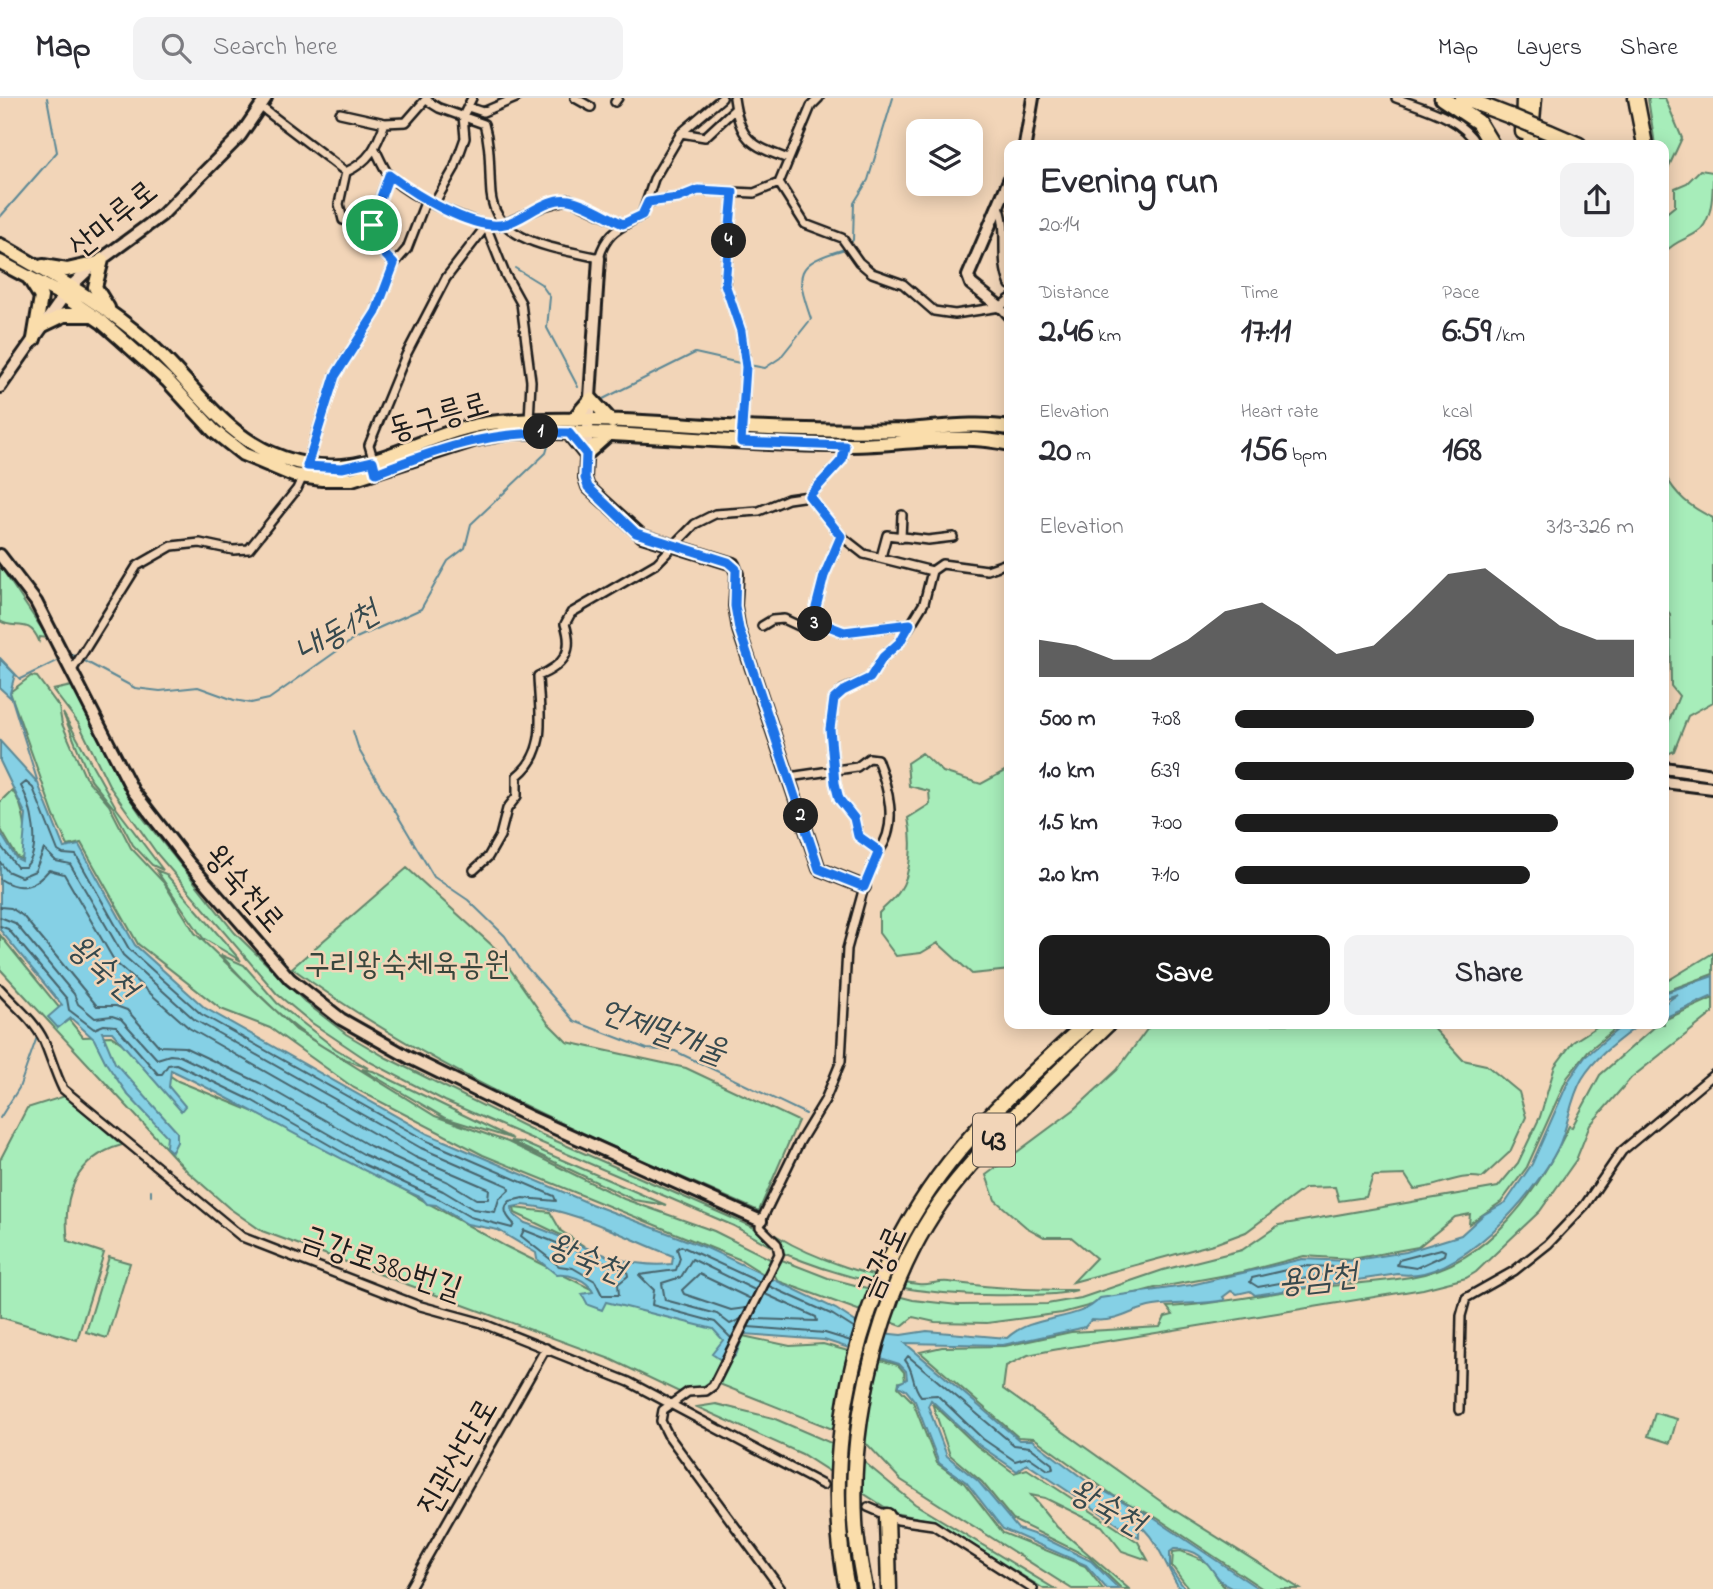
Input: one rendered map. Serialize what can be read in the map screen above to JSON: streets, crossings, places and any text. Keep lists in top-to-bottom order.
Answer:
{
  "streets": {
    "highway": ["43", "금강로"],
    "main road": ["동구릉로"],
    "street": [
      "산마루로",
      "왕숙천로",
      "금강로380번길",
      "진관산단로"
    ]
  },
  "crossings": [
    ["산마루로", "동구릉로"],
    ["금강로380번길", "진관산단로"]
  ],
  "water": [
    "내동1천",
    "왕숙천",
    "언제말개울",
    "용암천"
  ],
  "parks": ["구리왕숙체육공원"],
  "page": {
    "header": "Map",
    "search": "Search here",
    "nav": ["Map", "Layers", "Share"],
    "heading": ["Evening run", "20:14"],
    "pins": [
      "4",
      "1",
      "3",
      "2"
    ],
    "stats": [
      ["Distance", "2.46 km"],
      ["Time", "17:11"],
      ["Pace", "6:59 /km"],
      ["Elevation", "20 m"],
      ["Heart rate", "156 bpm"],
      ["kcal", "168"]
    ],
    "chart": ["Elevation", "313–326 m"],
    "list": [
      {
        "name": "500 m",
        "note": "7:08"
      },
      {
        "name": "1.0 km",
        "note": "6:39"
      },
      {
        "name": "1.5 km",
        "note": "7:00"
      },
      {
        "name": "2.0 km",
        "note": "7:10"
      }
    ],
    "buttons": ["Save", "Share"]
  }
}
